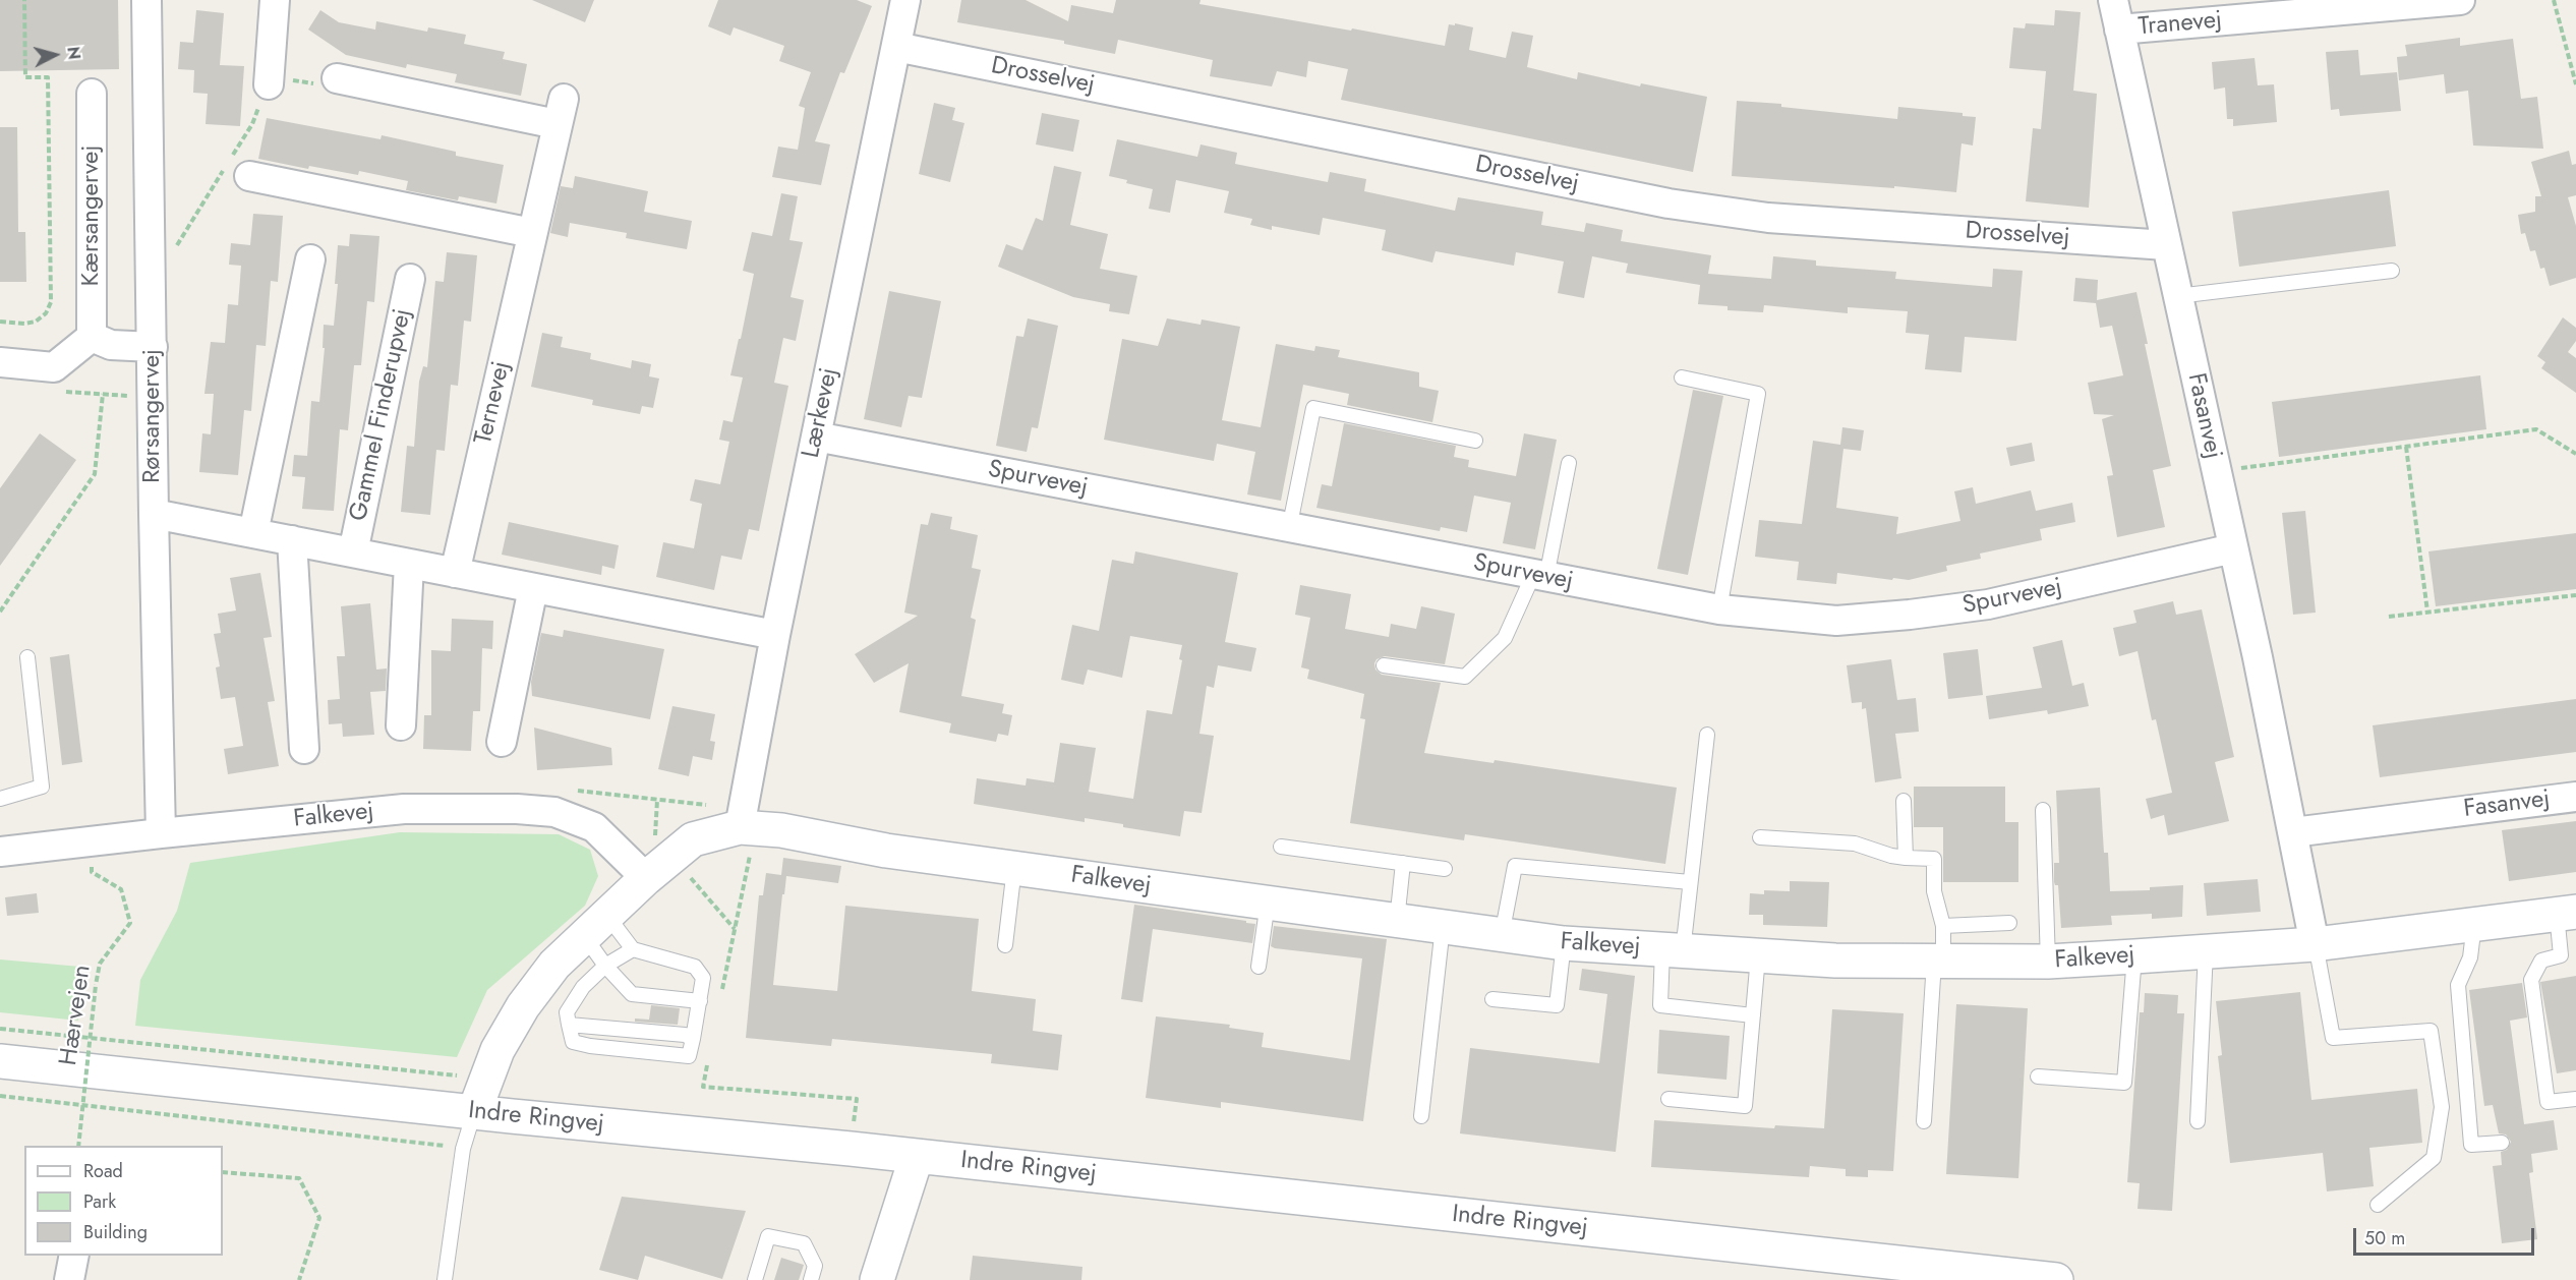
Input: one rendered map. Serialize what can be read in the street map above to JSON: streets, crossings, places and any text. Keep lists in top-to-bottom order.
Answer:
{
  "streets": {
    "street": [
      "Tranevej",
      "Drosselvej",
      "Kærsangervej",
      "Ternevej",
      "Lærkevej",
      "Gammel Finderupvej",
      "Rørsangervej",
      "Fasanvej",
      "Spurvevej",
      "Falkevej",
      "Indre Ringvej"
    ],
    "path": ["Hærvejen"]
  },
  "crossings": [
    ["Tranevej", "Fasanvej"],
    ["Drosselvej", "Lærkevej"],
    ["Drosselvej", "Fasanvej"],
    ["Ternevej", "Gammel Finderupvej"],
    ["Lærkevej", "Gammel Finderupvej"],
    ["Lærkevej", "Spurvevej"],
    ["Lærkevej", "Falkevej"],
    ["Gammel Finderupvej", "Rørsangervej"],
    ["Rørsangervej", "Falkevej"],
    ["Fasanvej", "Spurvevej"],
    ["Fasanvej", "Falkevej"],
    ["Falkevej", "Hærvejen"],
    ["Falkevej", "Indre Ringvej"]
  ],
  "legend": ["Road", "Park", "Building"],
  "scale_bar": "50 m",
  "north": "right"
}
